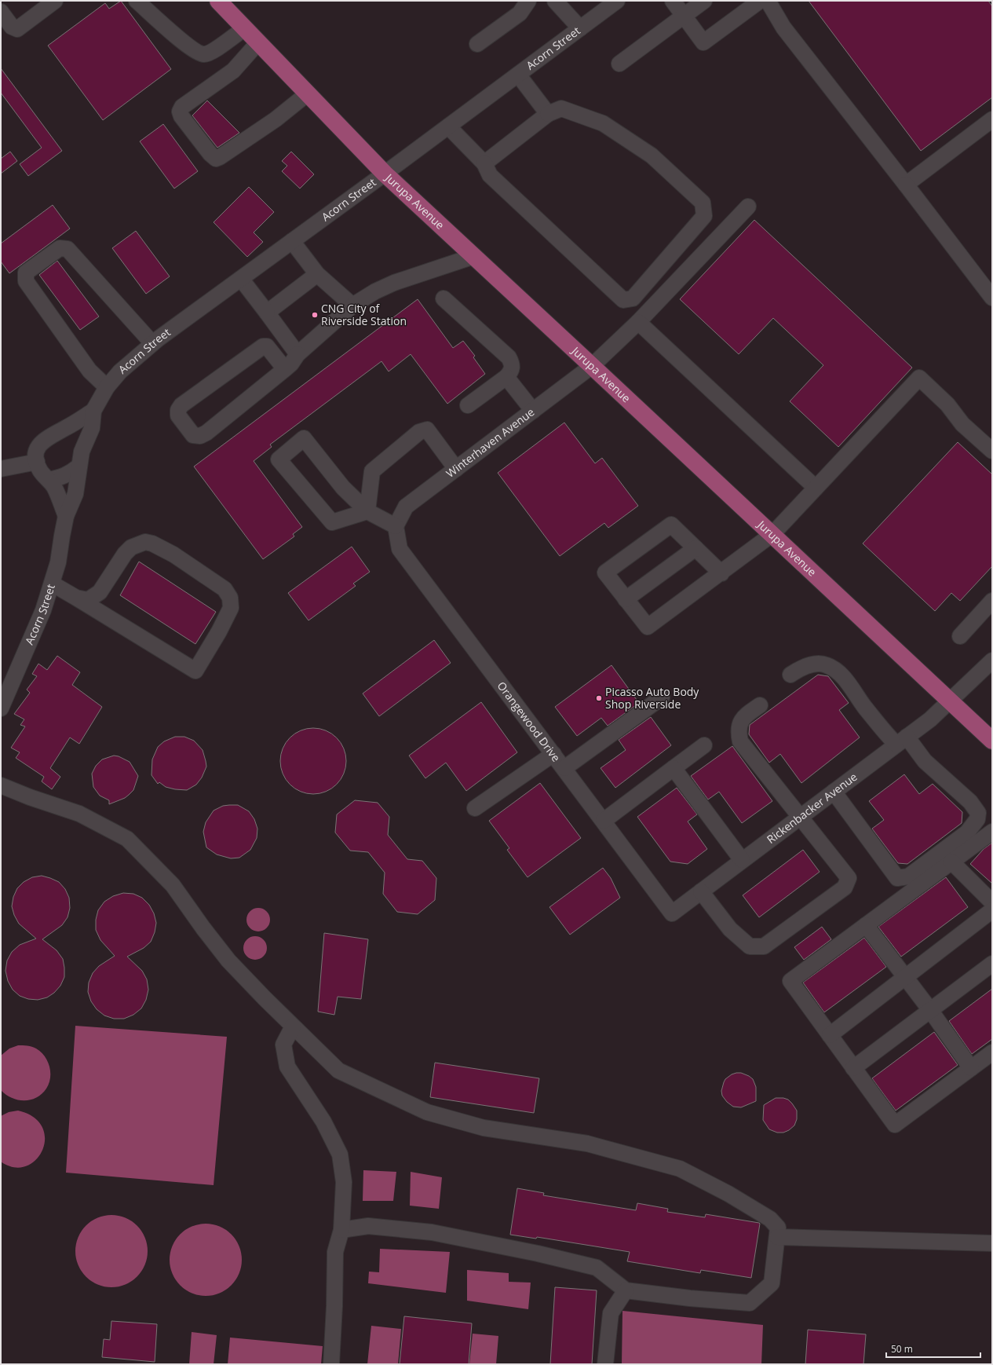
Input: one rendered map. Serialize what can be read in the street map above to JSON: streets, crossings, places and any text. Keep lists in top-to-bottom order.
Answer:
{
  "streets": {
    "main road": ["Jurupa Avenue"],
    "street": [
      "Acorn Street",
      "Winterhaven Avenue",
      "Orangewood Drive",
      "Rickenbacker Avenue"
    ]
  },
  "crossings": [
    ["Acorn Street", "Jurupa Avenue"],
    ["Jurupa Avenue", "Winterhaven Avenue"],
    ["Jurupa Avenue", "Rickenbacker Avenue"],
    ["Winterhaven Avenue", "Orangewood Drive"],
    ["Orangewood Drive", "Rickenbacker Avenue"]
  ],
  "places": ["CNG City of Riverside Station", "Picasso Auto Body Shop Riverside"],
  "scale_bar": "50 m"
}
